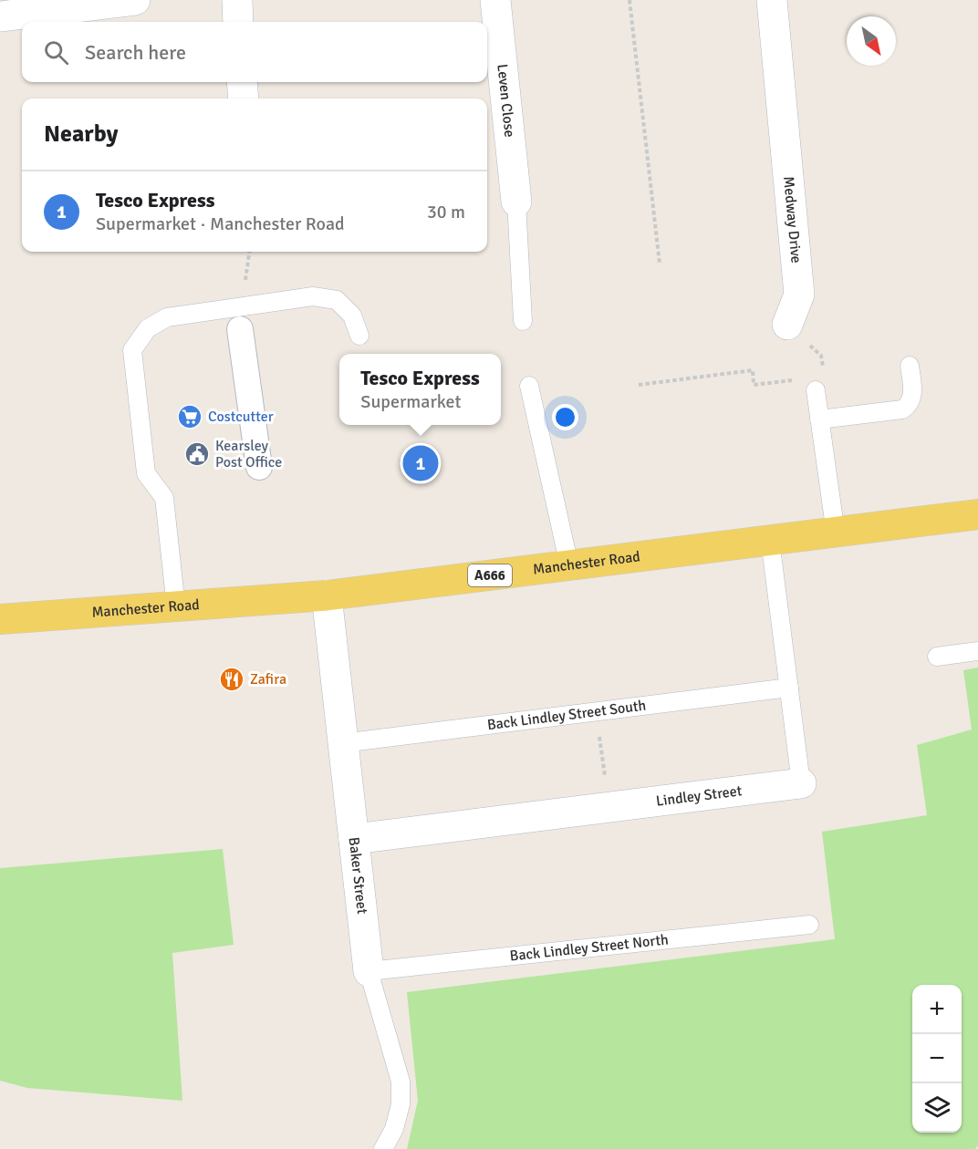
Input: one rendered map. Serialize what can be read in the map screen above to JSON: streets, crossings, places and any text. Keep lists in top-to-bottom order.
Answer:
{
  "streets": {
    "main road": ["Manchester Road", "A666"],
    "street": [
      "Leven Close",
      "Medway Drive",
      "Lindley Street",
      "Baker Street"
    ],
    "lane": ["Back Lindley Street South", "Back Lindley Street North"]
  },
  "crossings": [
    ["Manchester Road", "Lindley Street"],
    ["Manchester Road", "Baker Street"],
    ["Back Lindley Street South", "Lindley Street"],
    ["Back Lindley Street South", "Baker Street"],
    ["Lindley Street", "Baker Street"],
    ["Baker Street", "Back Lindley Street North"]
  ],
  "places": {
    "supermarket": ["Costcutter"],
    "public building": ["Kearsley Post Office"],
    "restaurant": ["Zafira"]
  },
  "north": "bottom right",
  "page": {
    "search": "Search here",
    "heading": "Nearby",
    "list": [
      {
        "mark": "1",
        "name": "Tesco Express",
        "note": "Supermarket · Manchester Road",
        "value": "30 m"
      }
    ],
    "popup": ["Tesco Express", "Supermarket"],
    "pins": "1",
    "map_buttons": ["+", "−"]
  }
}
